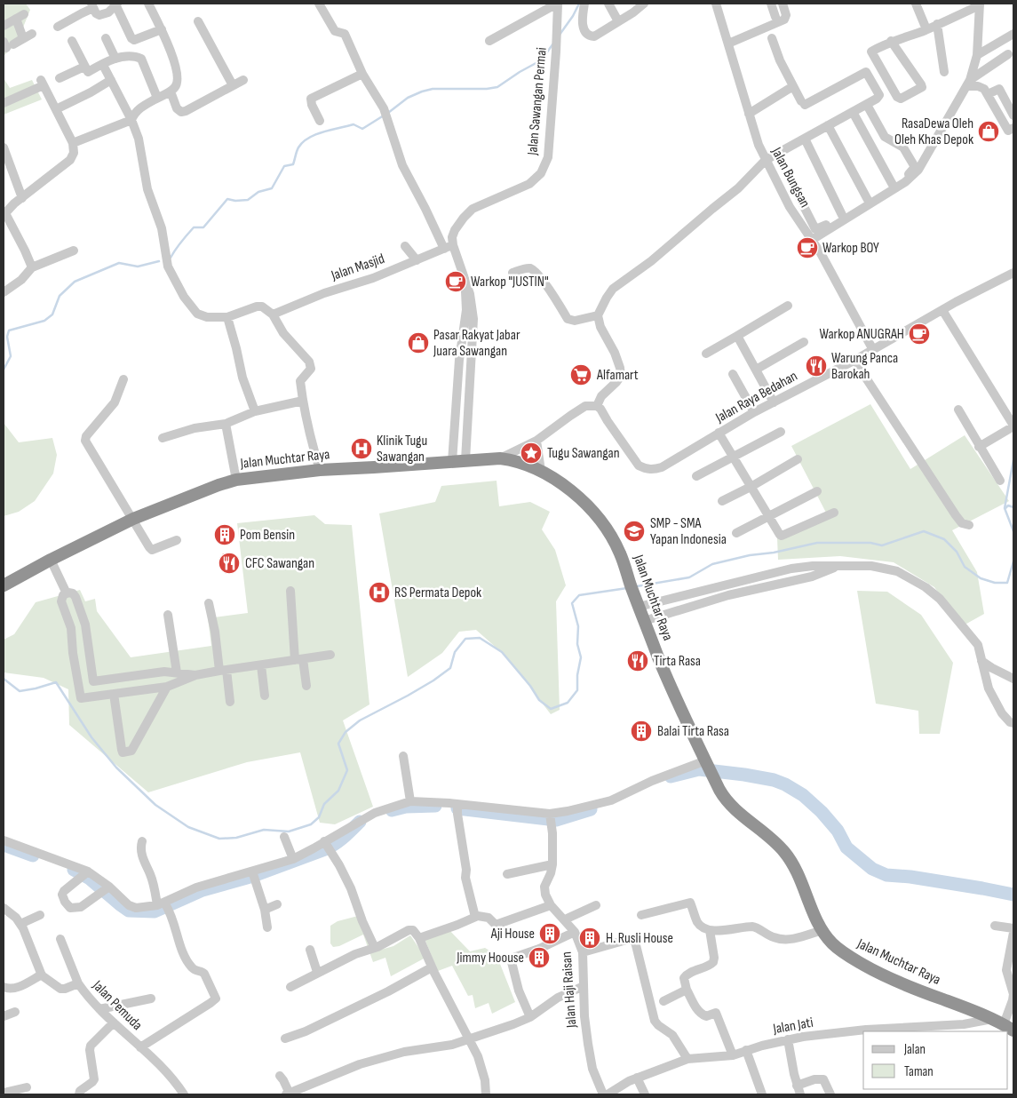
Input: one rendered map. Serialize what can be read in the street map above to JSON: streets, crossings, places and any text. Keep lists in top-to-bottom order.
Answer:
{
  "streets": {
    "highway": ["Jalan Muchtar Raya"],
    "street": [
      "Jalan Sawangan Permai",
      "Jalan Bungsan",
      "Jalan Masjid",
      "Jalan Raya Bedahan",
      "Jalan Haji Raisan",
      "Jalan Pemuda",
      "Jalan Jati"
    ]
  },
  "crossings": [
    ["Jalan Sawangan Permai", "Jalan Masjid"],
    ["Jalan Bungsan", "Jalan Raya Bedahan"],
    ["Jalan Muchtar Raya", "Jalan Jati"]
  ],
  "places": {
    "shop": ["RasaDewa Oleh Oleh Khas Depok", "Pasar Rakyat Jabar Juara Sawangan"],
    "cafe": ["Warkop BOY", "Warkop \"JUSTIN\"", "Warkop ANUGRAH"],
    "restaurant": ["Warung Panca Barokah", "CFC Sawangan", "Tirta Rasa"],
    "supermarket": ["Alfamart"],
    "hospital": ["Klinik Tugu Sawangan", "RS Permata Depok"],
    "place": ["Tugu Sawangan"],
    "school or university": ["SMP - SMA Yapan Indonesia"],
    "building": [
      "Pom Bensin",
      "Balai Tirta Rasa",
      "Aji House",
      "H. Rusli House",
      "Jimmy Hoouse"
    ]
  },
  "legend": ["Jalan", "Taman"]
}
